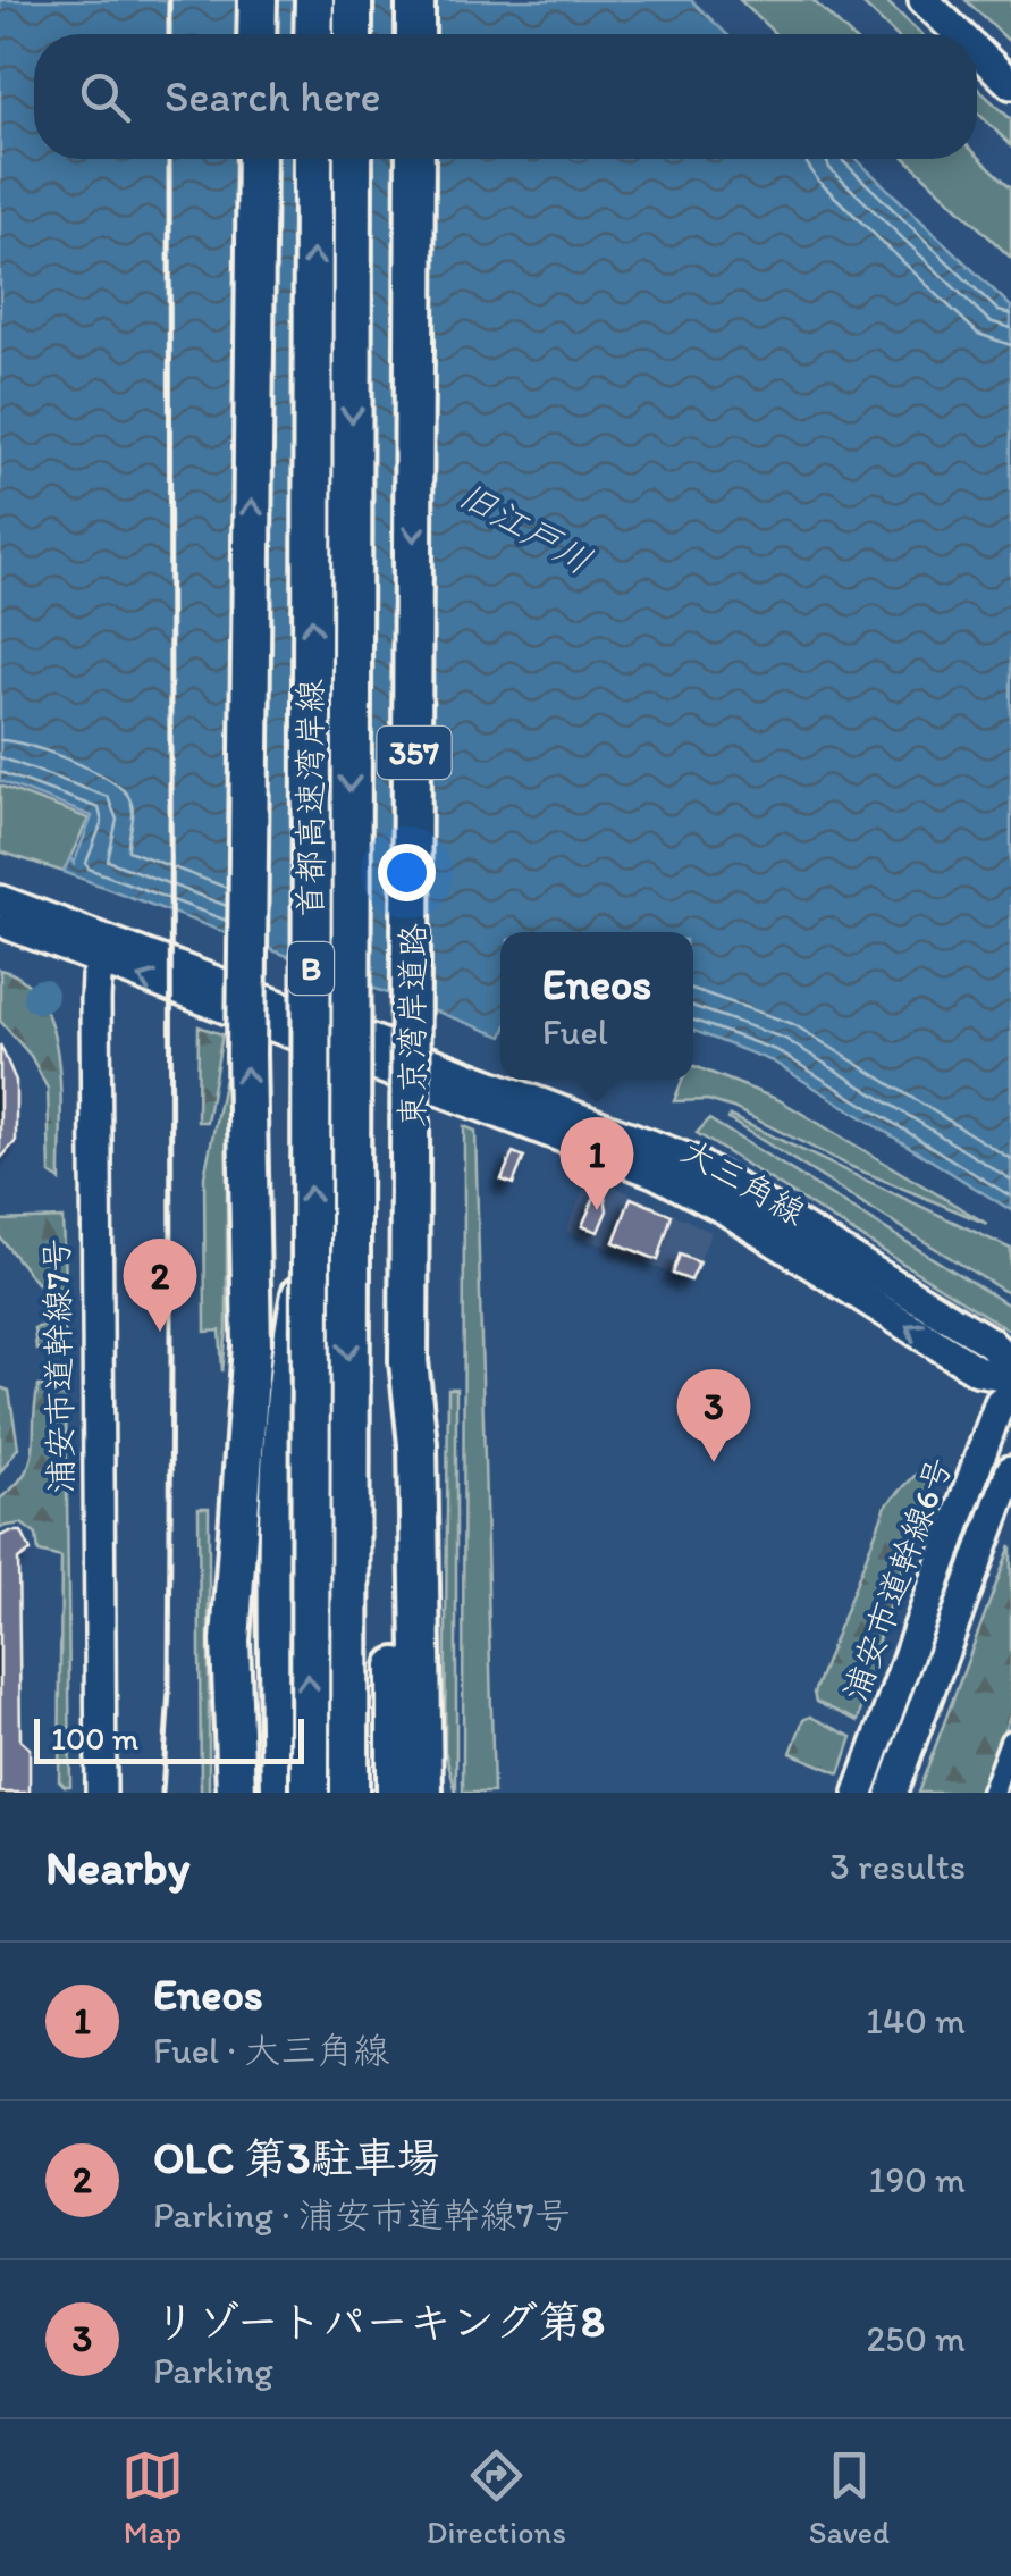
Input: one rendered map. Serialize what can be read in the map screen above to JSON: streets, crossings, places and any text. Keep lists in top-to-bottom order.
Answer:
{
  "streets": {
    "highway": [
      "357",
      "首都高速湾岸線",
      "B",
      "東京湾岸道路"
    ],
    "street": ["大三角線", "浦安市道幹線7号", "浦安市道幹線6号"]
  },
  "crossings": [
    ["大三角線", "浦安市道幹線7号"]
  ],
  "water": ["旧江戸川"],
  "scale_bar": "100 m",
  "page": {
    "search": "Search here",
    "popup": ["Eneos", "Fuel"],
    "pins": ["1", "2", "3"],
    "scale": "100 m",
    "heading": ["Nearby", "3 results"],
    "list": [
      {
        "mark": "1",
        "name": "Eneos",
        "note": "Fuel · 大三角線",
        "value": "140 m"
      },
      {
        "mark": "2",
        "name": "OLC 第3駐車場",
        "note": "Parking · 浦安市道幹線7号",
        "value": "190 m"
      },
      {
        "mark": "3",
        "name": "リゾートパーキング第8",
        "note": "Parking",
        "value": "250 m"
      }
    ],
    "nav": ["Map", "Directions", "Saved"]
  }
}
